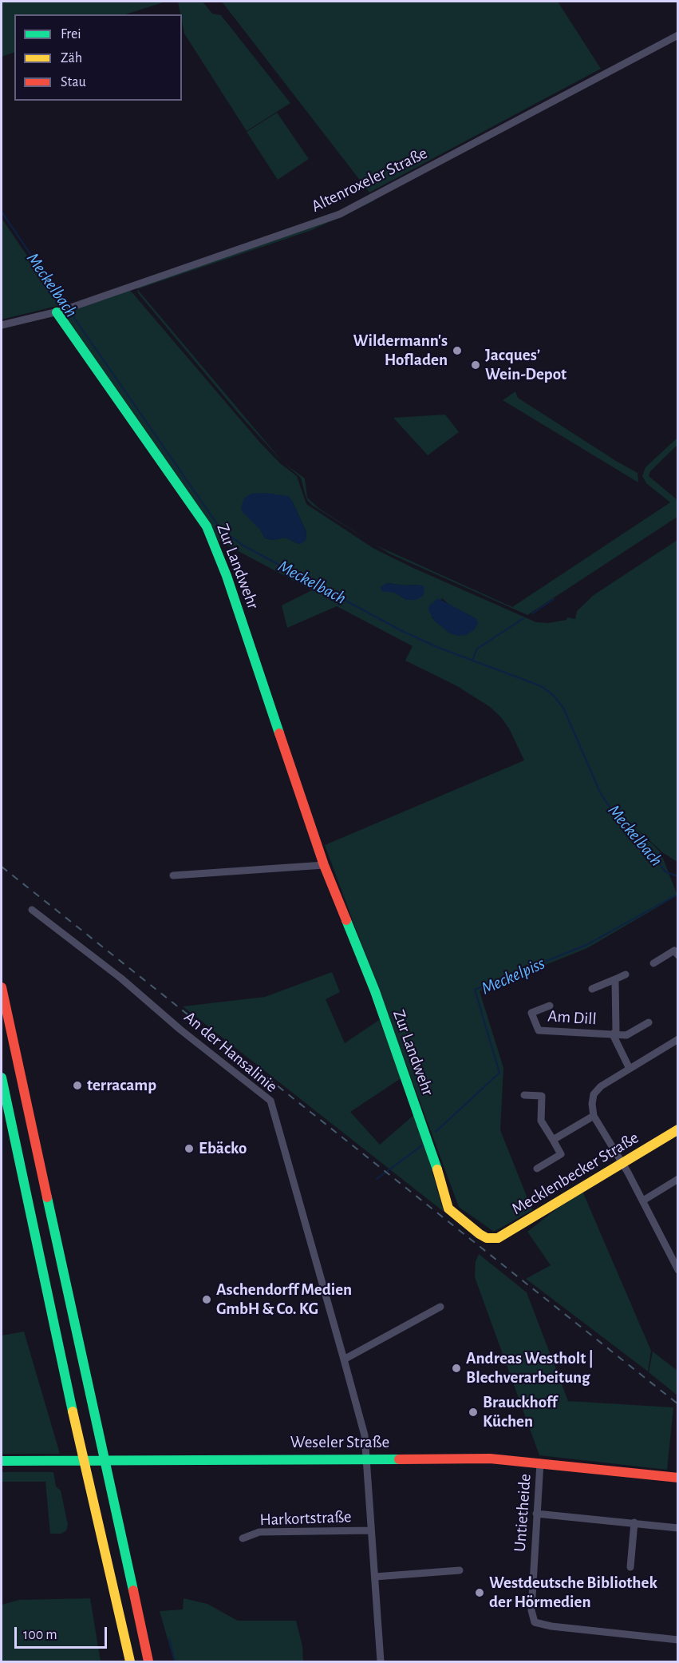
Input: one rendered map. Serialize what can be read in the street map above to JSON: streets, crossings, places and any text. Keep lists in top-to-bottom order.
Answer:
{
  "streets": {
    "main road": ["Zur Landwehr", "Mecklenbecker Straße", "Weseler Straße"],
    "street": [
      "Altenroxeler Straße",
      "Am Dill",
      "An der Hansalinie",
      "Untietheide",
      "Harkortstraße"
    ]
  },
  "crossings": [
    ["Altenroxeler Straße", "Zur Landwehr"],
    ["Zur Landwehr", "Mecklenbecker Straße"],
    ["An der Hansalinie", "Weseler Straße"],
    ["An der Hansalinie", "Harkortstraße"],
    ["Weseler Straße", "Untietheide"],
    ["Weseler Straße", "Harkortstraße"]
  ],
  "water": ["Meckelbach", "Meckelpiss"],
  "places": [
    "Wildermann's Hofladen",
    "Jacques’ Wein-Depot",
    "terracamp",
    "Ebäcko",
    "Aschendorff Medien GmbH & Co. KG",
    "Andreas Westholt | Blechverarbeitung",
    "Brauckhoff Küchen",
    "Westdeutsche Bibliothek der Hörmedien"
  ],
  "legend": ["Frei", "Zäh", "Stau"],
  "scale_bar": "100 m"
}
